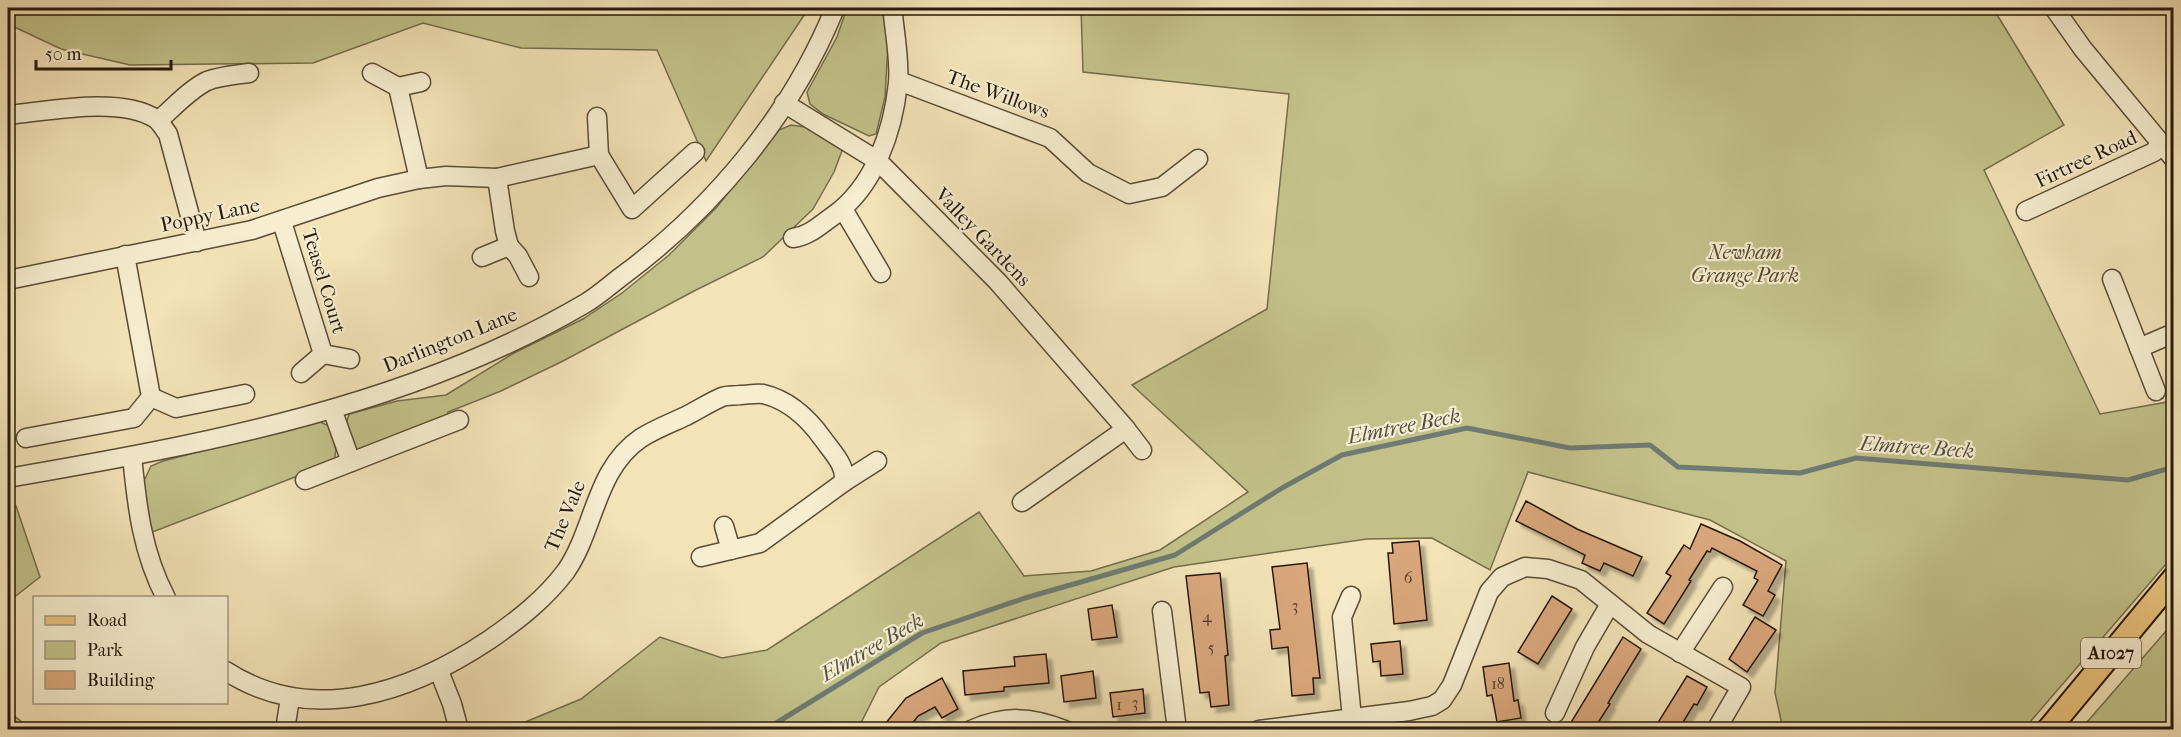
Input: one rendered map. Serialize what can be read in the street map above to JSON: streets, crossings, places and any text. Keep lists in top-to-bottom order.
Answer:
{
  "streets": {
    "main road": ["A1027"],
    "street": [
      "The Willows",
      "Firtree Road",
      "Poppy Lane",
      "Valley Gardens",
      "Teasel Court",
      "Darlington Lane",
      "The Vale"
    ]
  },
  "crossings": [
    ["Poppy Lane", "Teasel Court"],
    ["Valley Gardens", "Darlington Lane"]
  ],
  "water": ["Elmtree Beck"],
  "parks": ["Newham Grange Park"],
  "house_numbers": [
    "6",
    "3",
    "4",
    "5",
    "18",
    "3",
    "1"
  ],
  "legend": ["Road", "Park", "Building"],
  "scale_bar": "50 m"
}
